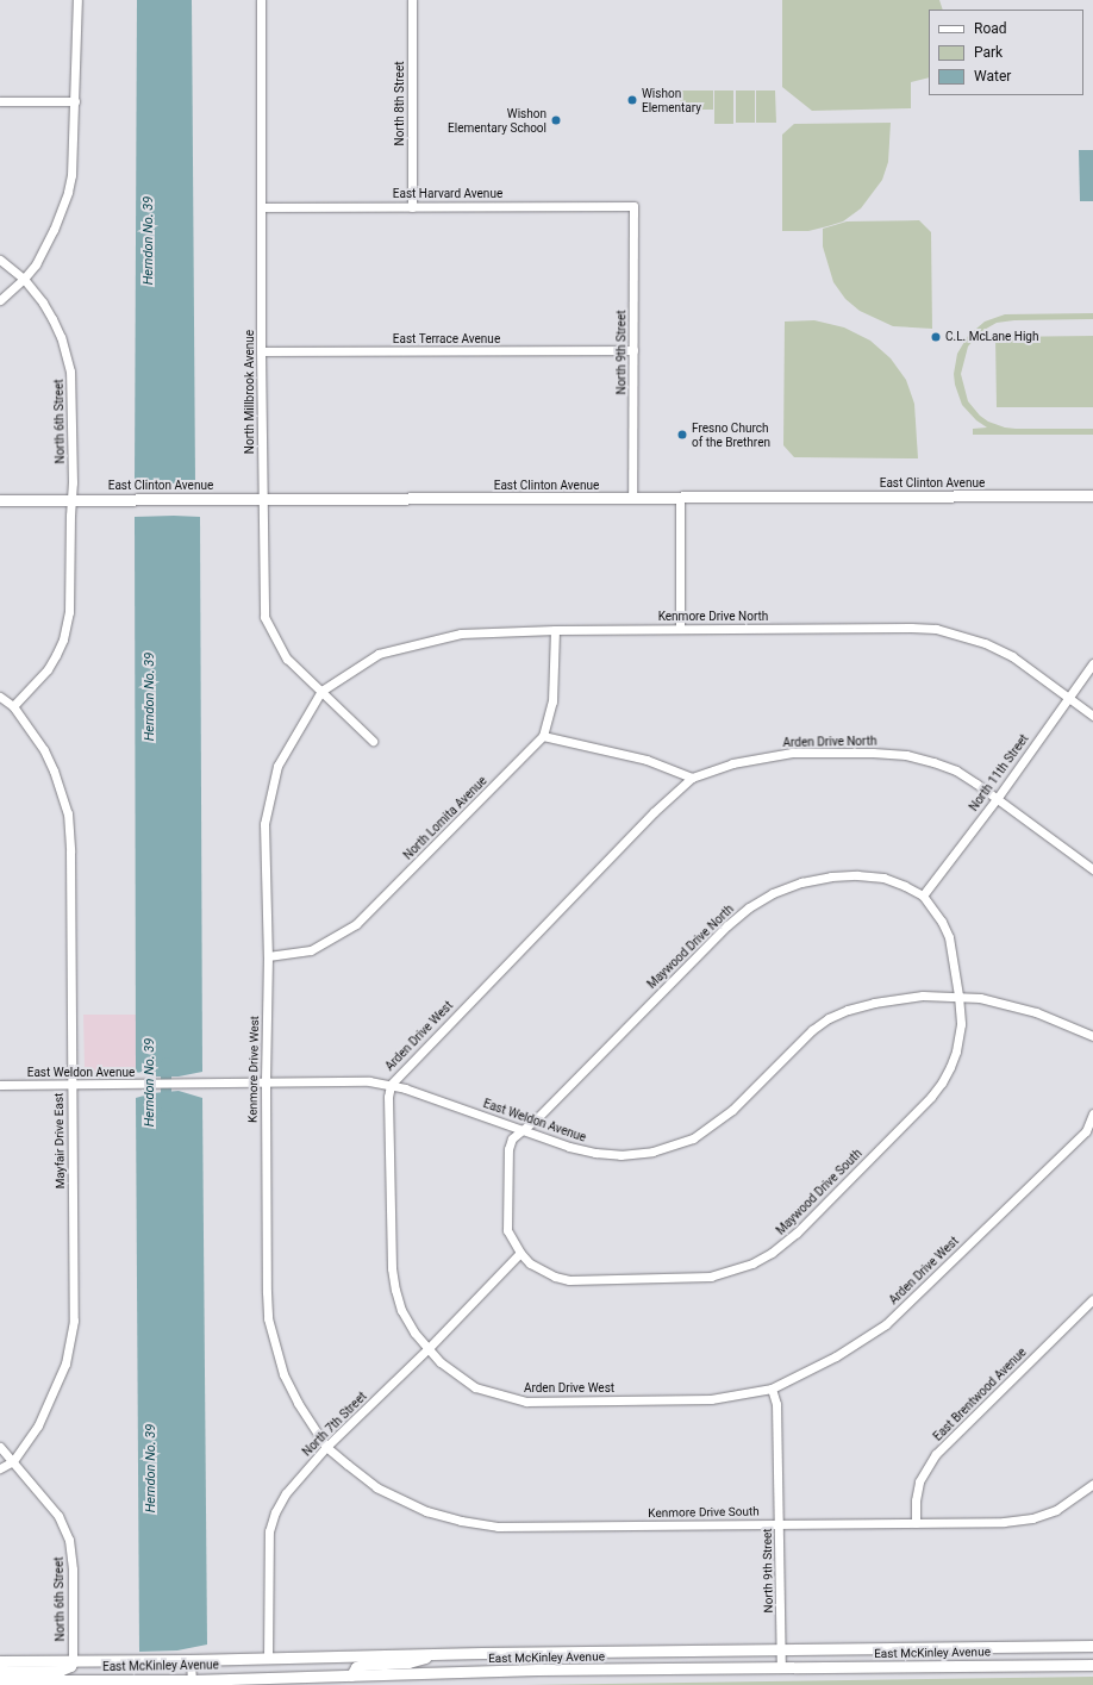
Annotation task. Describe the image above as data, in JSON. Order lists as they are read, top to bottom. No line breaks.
{"streets":{"main road":["East Clinton Avenue","East McKinley Avenue"],"street":["North 8th Street","East Harvard Avenue","East Terrace Avenue","North 9th Street","North Millbrook Avenue","North 6th Street","Kenmore Drive North","Arden Drive North","North 11th Street","North Lomita Avenue","Maywood Drive North","Arden Drive West","Kenmore Drive West","East Weldon Avenue","Mayfair Drive East","Maywood Drive South","East Brentwood Avenue","North 7th Street","Kenmore Drive South"]},"crossings":[["North 8th Street","East Harvard Avenue"],["East Harvard Avenue","North 9th Street"],["East Harvard Avenue","North Millbrook Avenue"],["East Terrace Avenue","North 9th Street"],["East Terrace Avenue","North Millbrook Avenue"],["North 9th Street","East Clinton Avenue"],["North 9th Street","Arden Drive West"],["North 9th Street","Kenmore Drive South"],["North 9th Street","East McKinley Avenue"],["North Millbrook Avenue","East Clinton Avenue"],["North Millbrook Avenue","Kenmore Drive North"],["North Millbrook Avenue","Kenmore Drive West"],["North 6th Street","East Clinton Avenue"],["North 6th Street","Mayfair Drive East"],["North 6th Street","East McKinley Avenue"],["Kenmore Drive North","North 11th Street"],["Kenmore Drive North","North Lomita Avenue"],["Kenmore Drive North","Kenmore Drive West"],["Arden Drive North","North 11th Street"],["Arden Drive North","Arden Drive West"],["North 11th Street","Maywood Drive North"],["North Lomita Avenue","Kenmore Drive West"],["Maywood Drive North","East Weldon Avenue"],["Maywood Drive North","Maywood Drive South"],["Arden Drive West","East Weldon Avenue"],["Arden Drive West","North 7th Street"],["Kenmore Drive West","East Weldon Avenue"],["Kenmore Drive West","North 7th Street"],["Kenmore Drive West","Kenmore Drive South"],["East Weldon Avenue","Mayfair Drive East"],["East Weldon Avenue","Maywood Drive South"],["Maywood Drive South","North 7th Street"],["East Brentwood Avenue","Kenmore Drive South"],["North 7th Street","Kenmore Drive South"],["North 7th Street","East McKinley Avenue"]],"water":["Herndon No. 39"],"places":["Wishon Elementary","Wishon Elementary School","C.L. McLane High","Fresno Church of the Brethren"],"legend":["Road","Park","Water"]}
